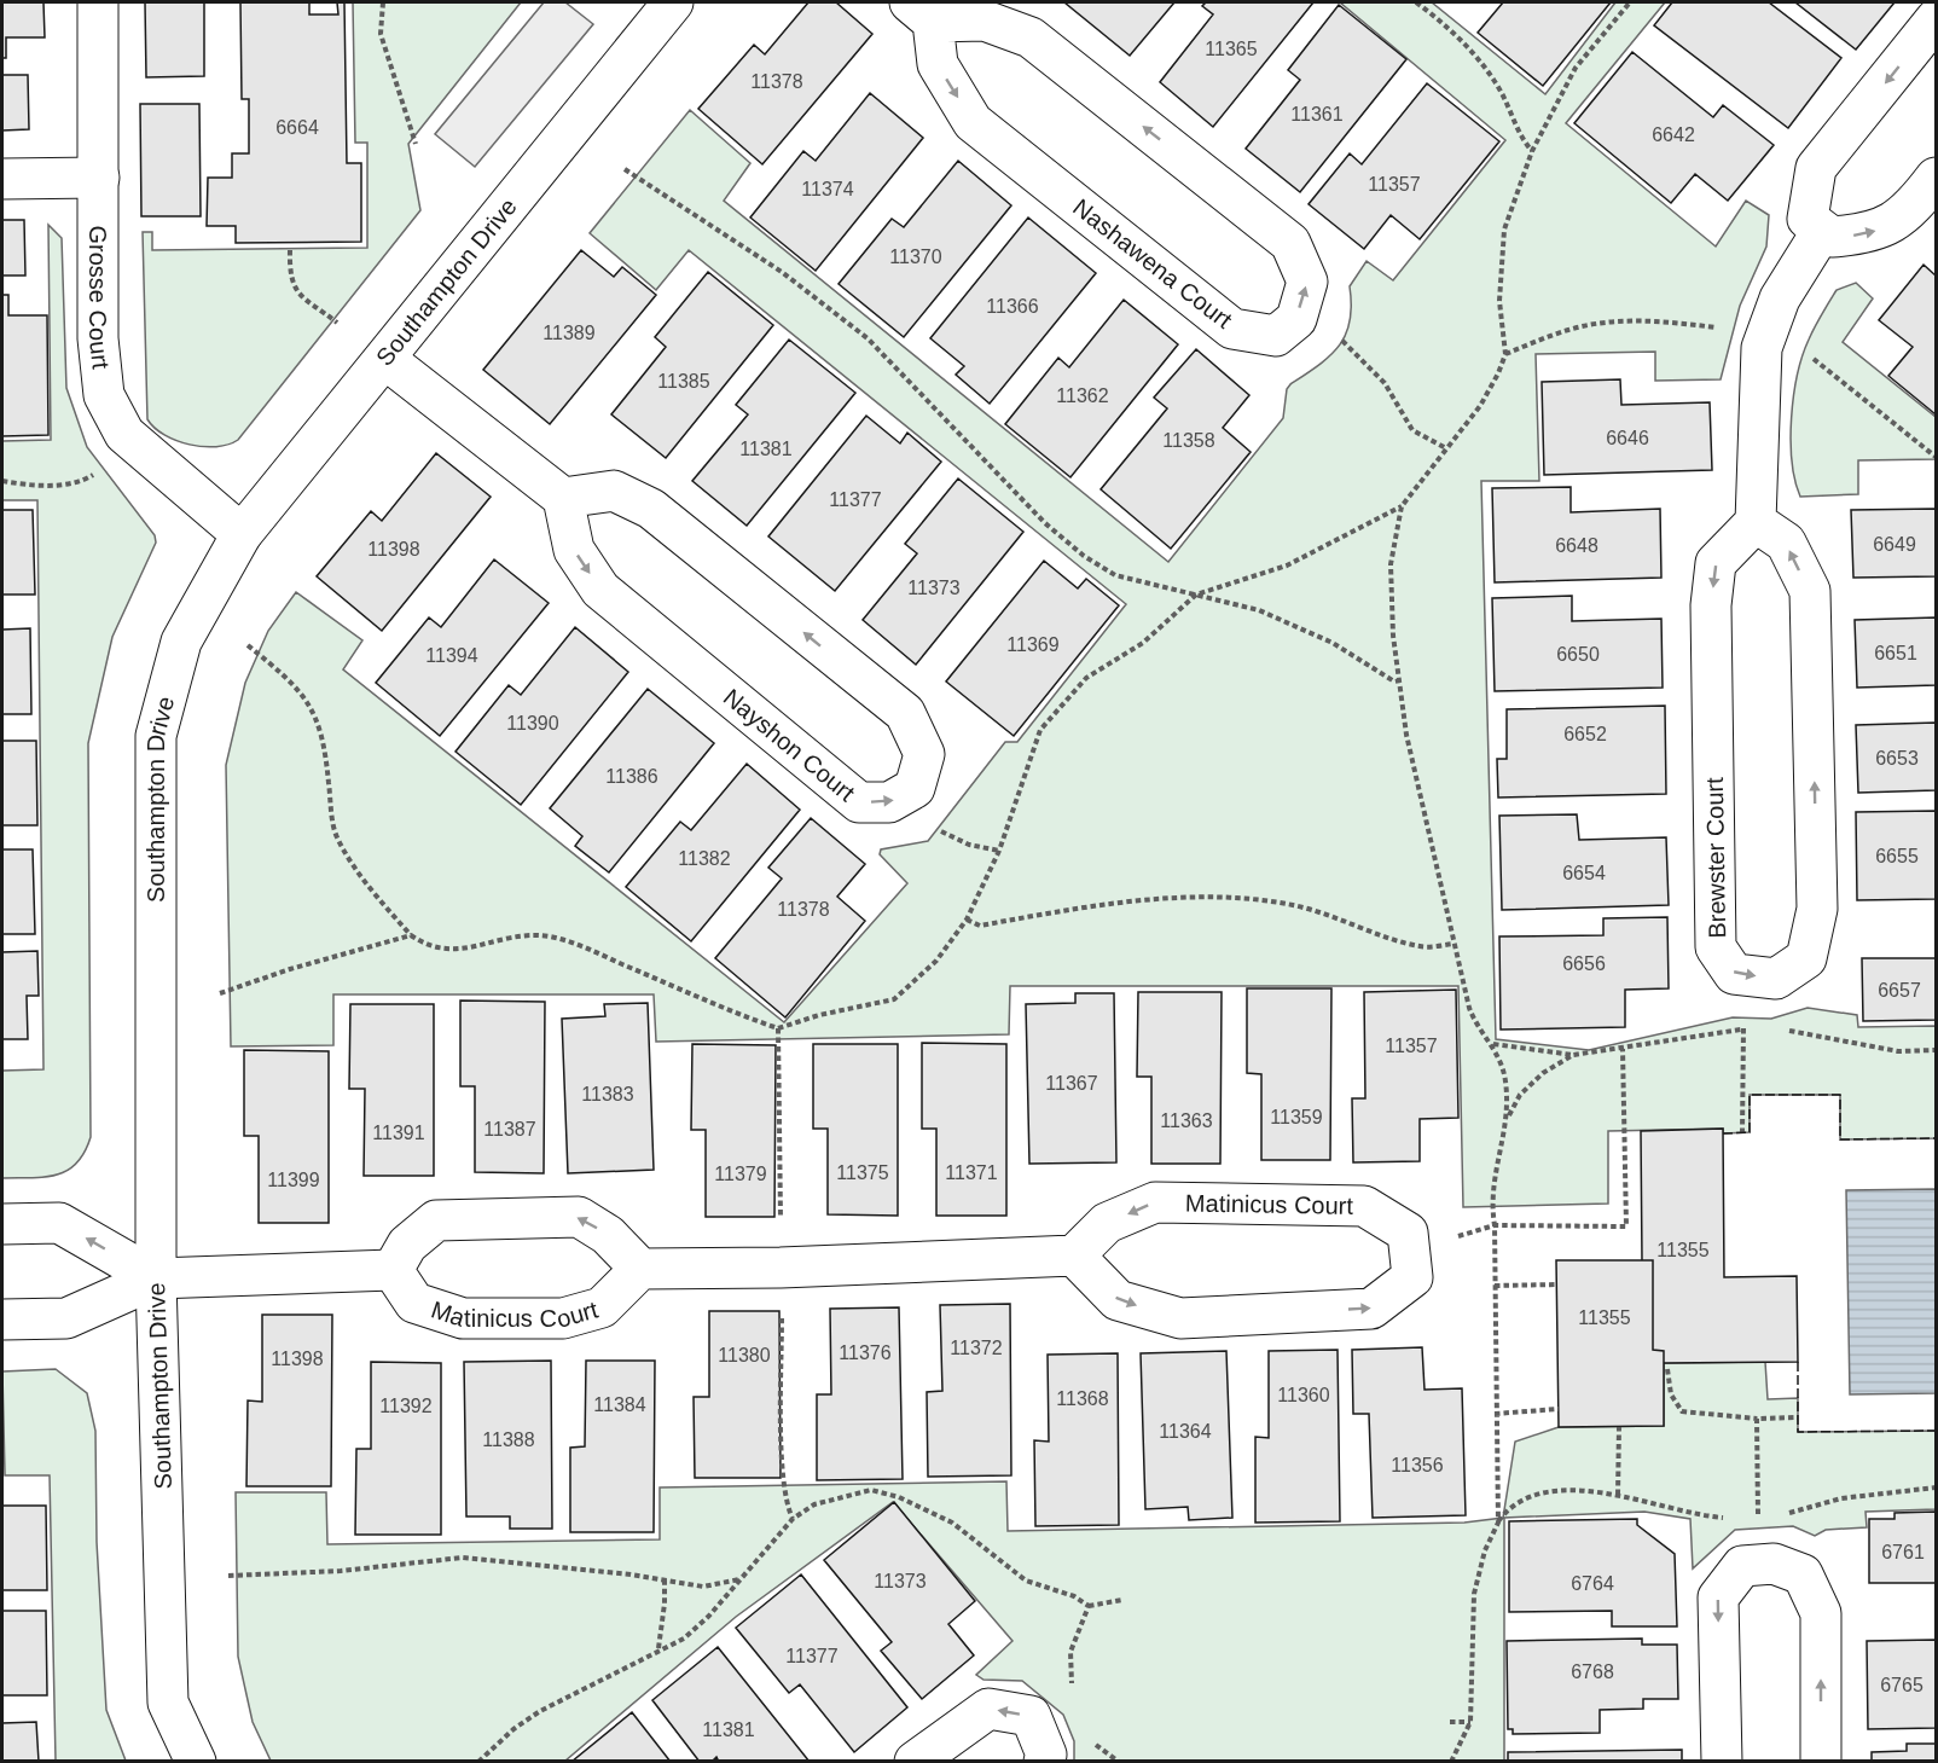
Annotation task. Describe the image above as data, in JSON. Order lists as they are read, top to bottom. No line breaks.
{"streets":{"street":["Nashawena Court","Southampton Drive","Grosse Court","Nayshon Court","Brewster Court","Matinicus Court"]},"crossings":[["Southampton Drive","Grosse Court"]],"one_way":["Brewster Court"],"house_numbers":["11365","11378","11361","6664","6642","11357","11374","11370","11366","11389","11385","11362","6646","11358","11381","11377","6649","6648","11398","11373","11369","6651","6650","11394","11390","6652","6653","11386","6655","11382","6654","11378","6656","6657","11357","11367","11383","11359","11363","11387","11391","11375","11371","11379","11399","11355","11355","11372","11376","11380","11398","11360","11368","11384","11392","11364","11388","11356","6761","11373","6764","11377","6768","6765","11381"]}
